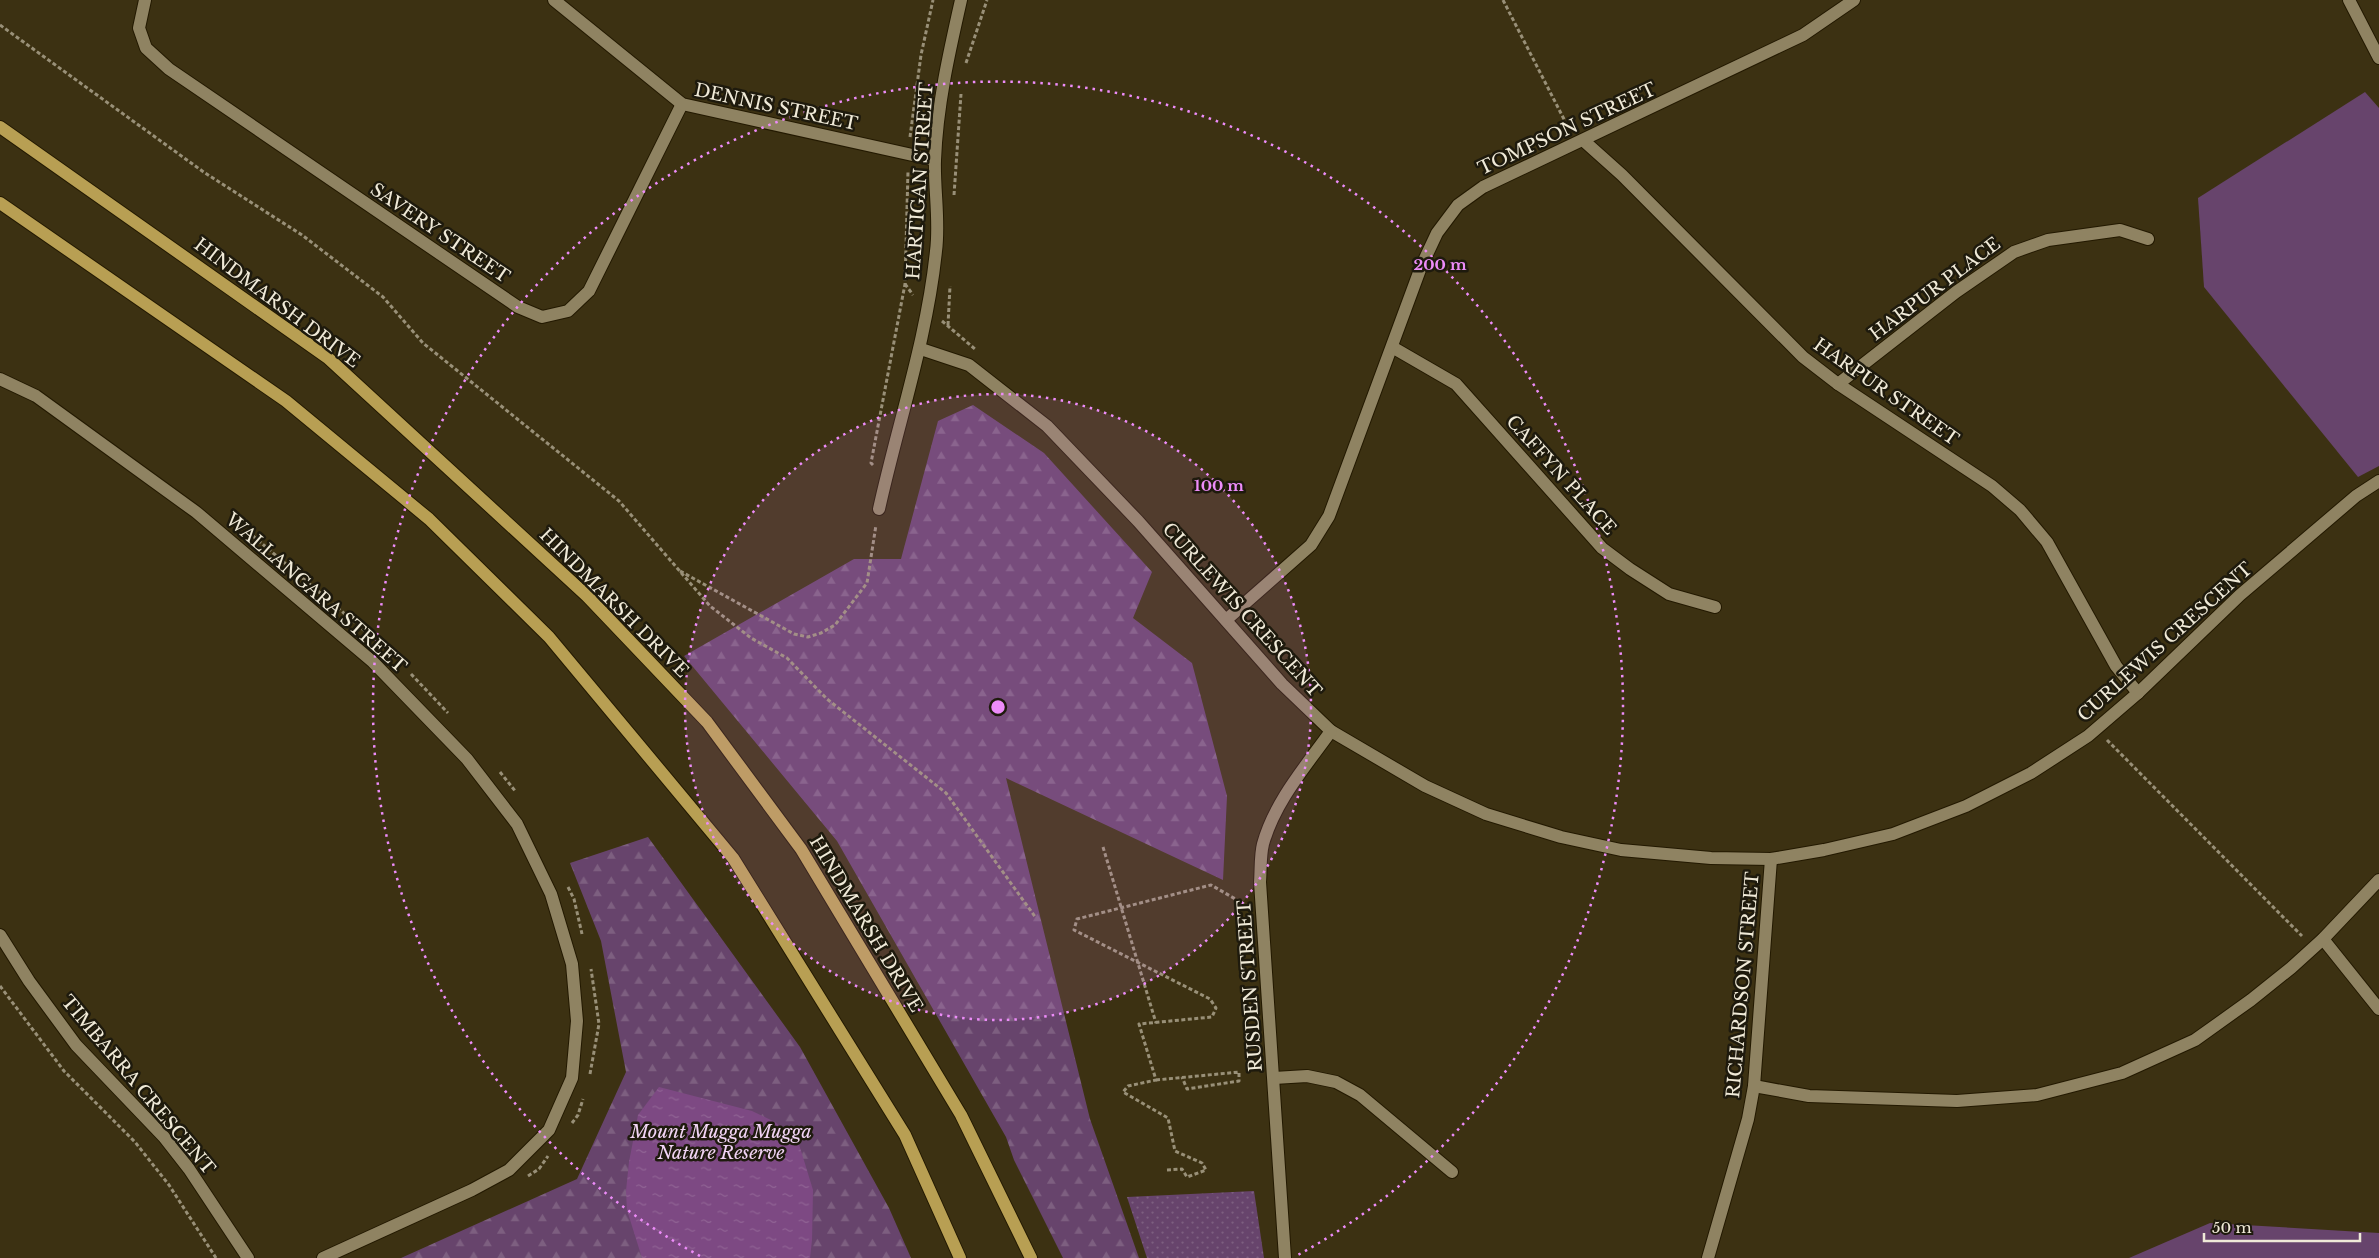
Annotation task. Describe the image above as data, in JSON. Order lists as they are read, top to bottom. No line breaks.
{"streets":{"main road":["HINDMARSH DRIVE"],"street":["DENNIS STREET","TOMPSON STREET","HARTIGAN STREET","SAVERY STREET","HARPUR PLACE","HARPUR STREET","CAFFYN PLACE","WALLANGARA STREET","CURLEWIS CRESCENT","RICHARDSON STREET","RUSDEN STREET","TIMBARRA CRESCENT"]},"crossings":[["DENNIS STREET","HARTIGAN STREET"],["DENNIS STREET","SAVERY STREET"],["TOMPSON STREET","HARPUR STREET"],["TOMPSON STREET","CAFFYN PLACE"],["TOMPSON STREET","CURLEWIS CRESCENT"],["HARTIGAN STREET","CURLEWIS CRESCENT"],["HARPUR PLACE","HARPUR STREET"],["HARPUR STREET","CURLEWIS CRESCENT"],["CURLEWIS CRESCENT","RICHARDSON STREET"],["CURLEWIS CRESCENT","RUSDEN STREET"]],"parks":["Mount Mugga Mugga Nature Reserve"],"scale_bar":"50 m","rings":["200 m","100 m"]}
